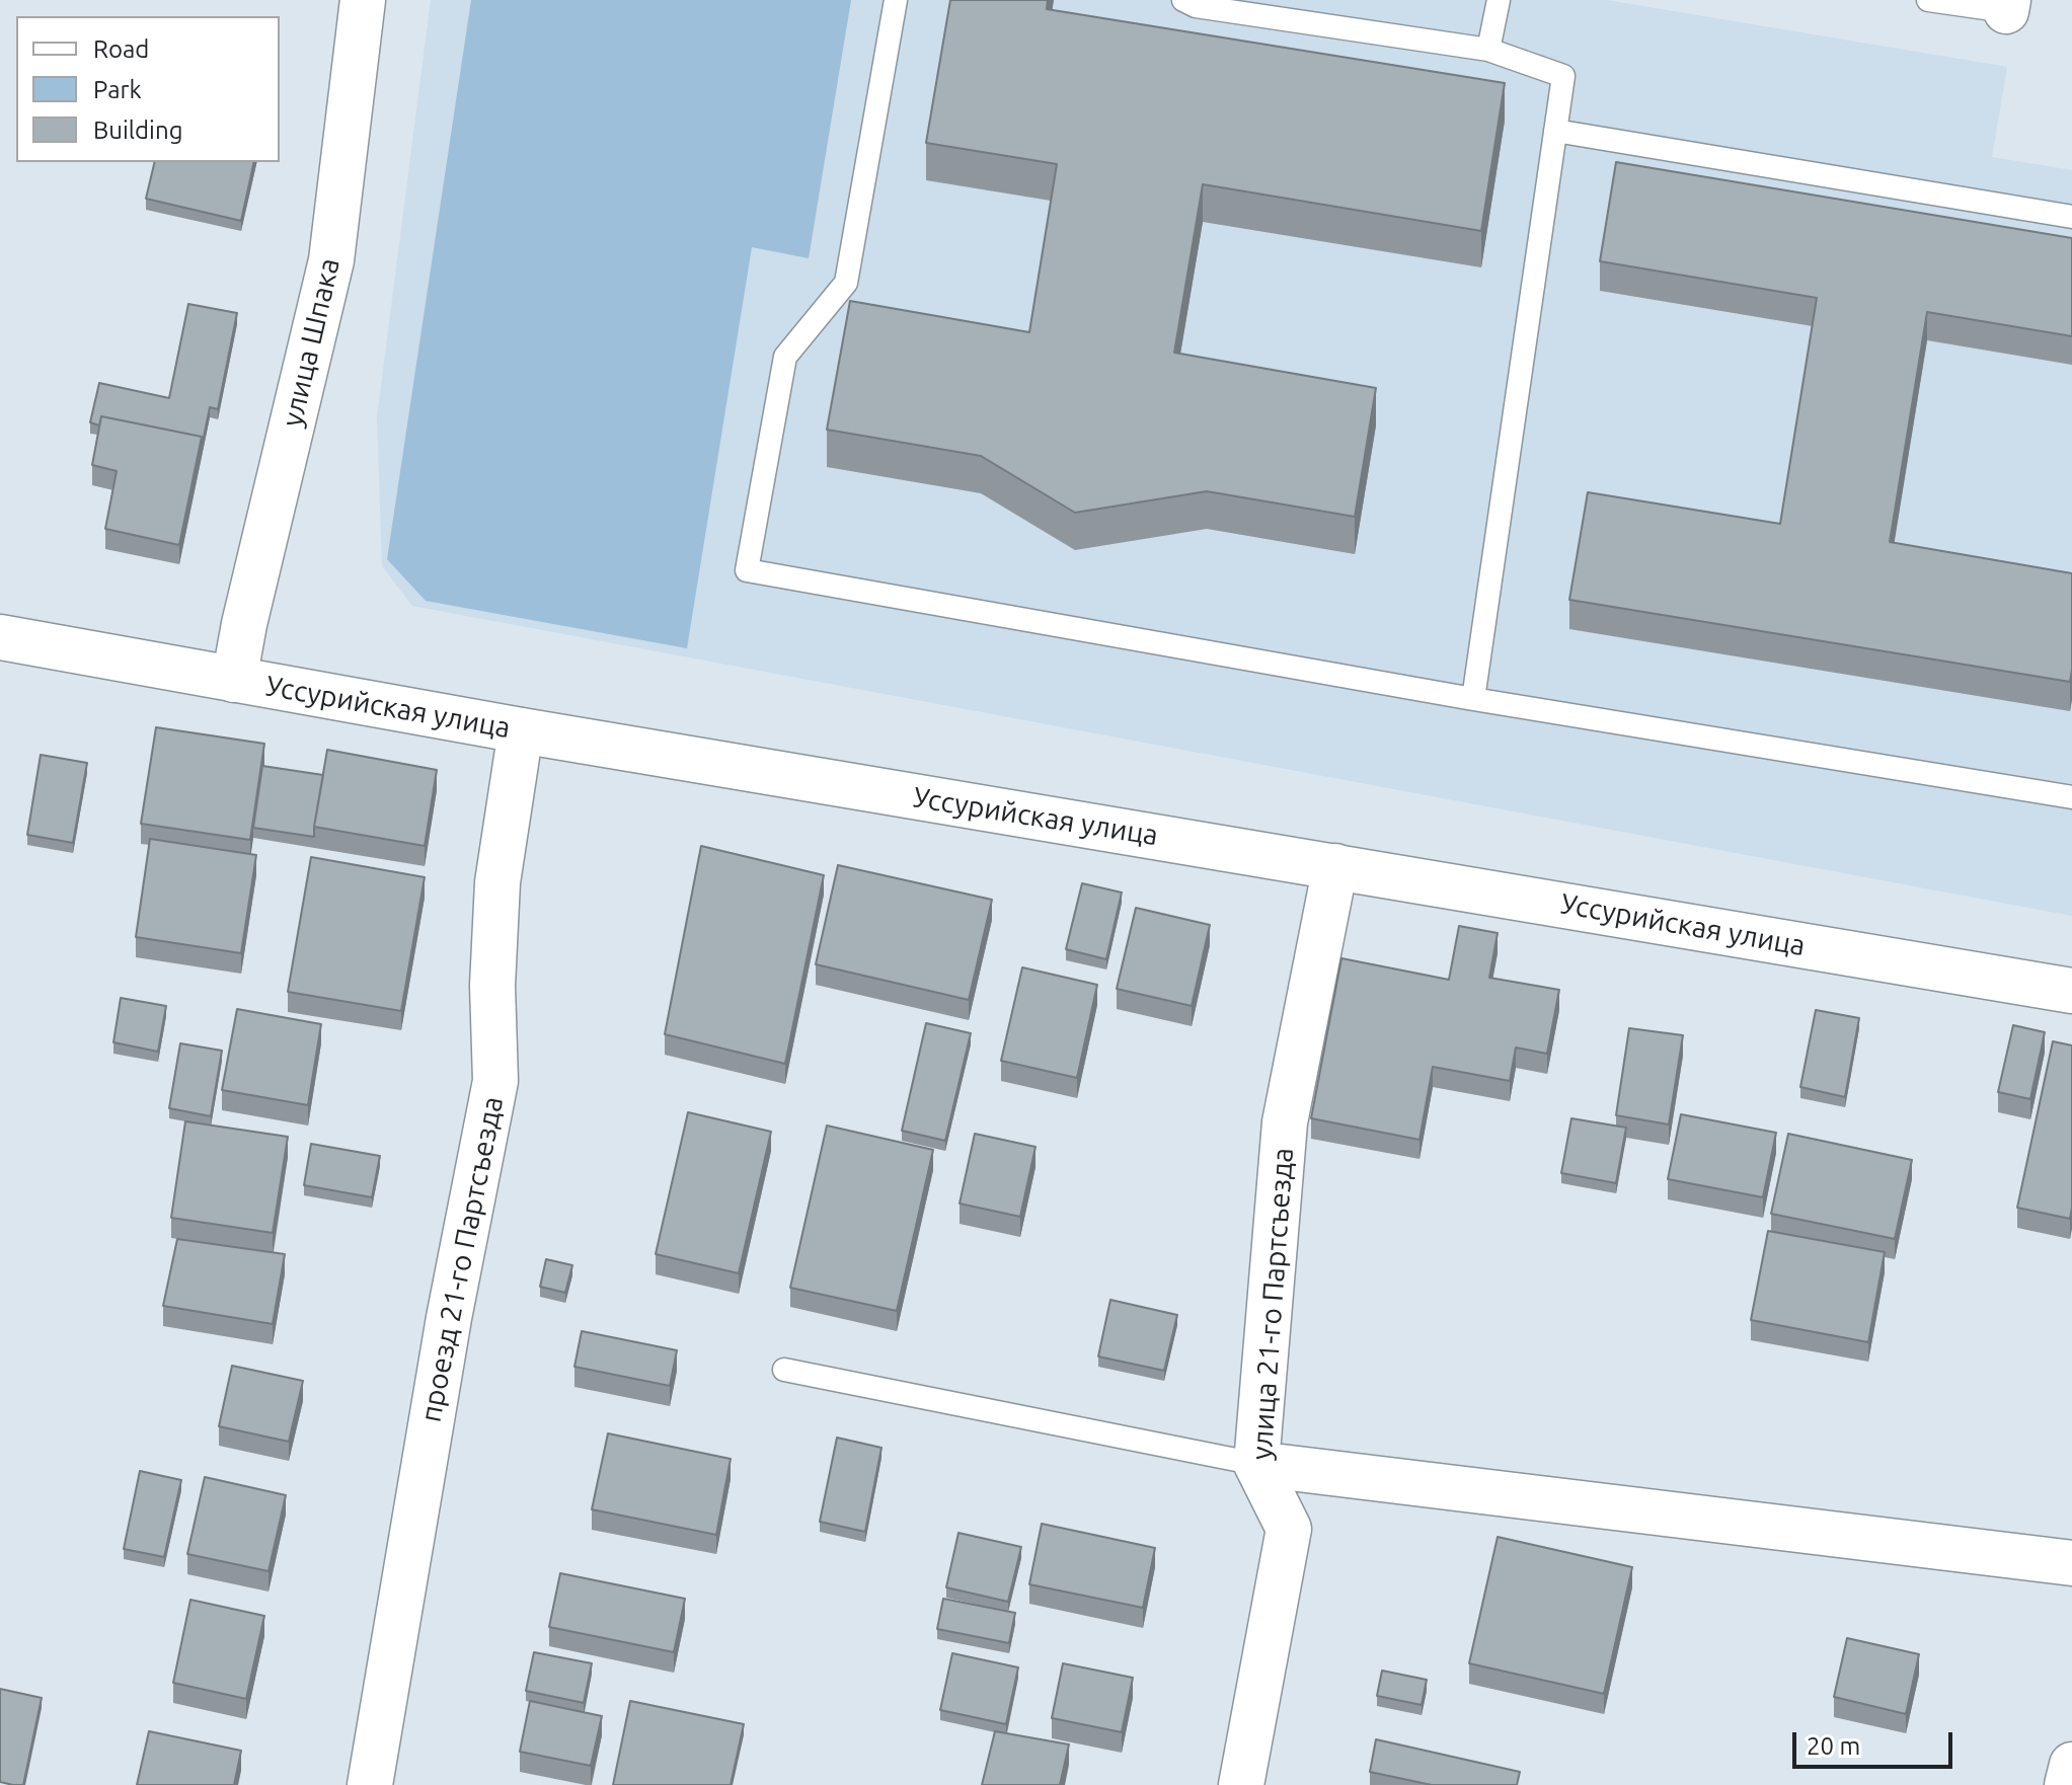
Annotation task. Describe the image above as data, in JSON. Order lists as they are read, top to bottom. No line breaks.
{"streets":{"street":["улица Шпака","Уссурийская улица","проезд 21-го Партсъезда","улица 21-го Партсъезда"]},"crossings":[["улица Шпака","Уссурийская улица"],["Уссурийская улица","проезд 21-го Партсъезда"],["Уссурийская улица","улица 21-го Партсъезда"]],"legend":["Road","Park","Building"],"scale_bar":"20 m"}
